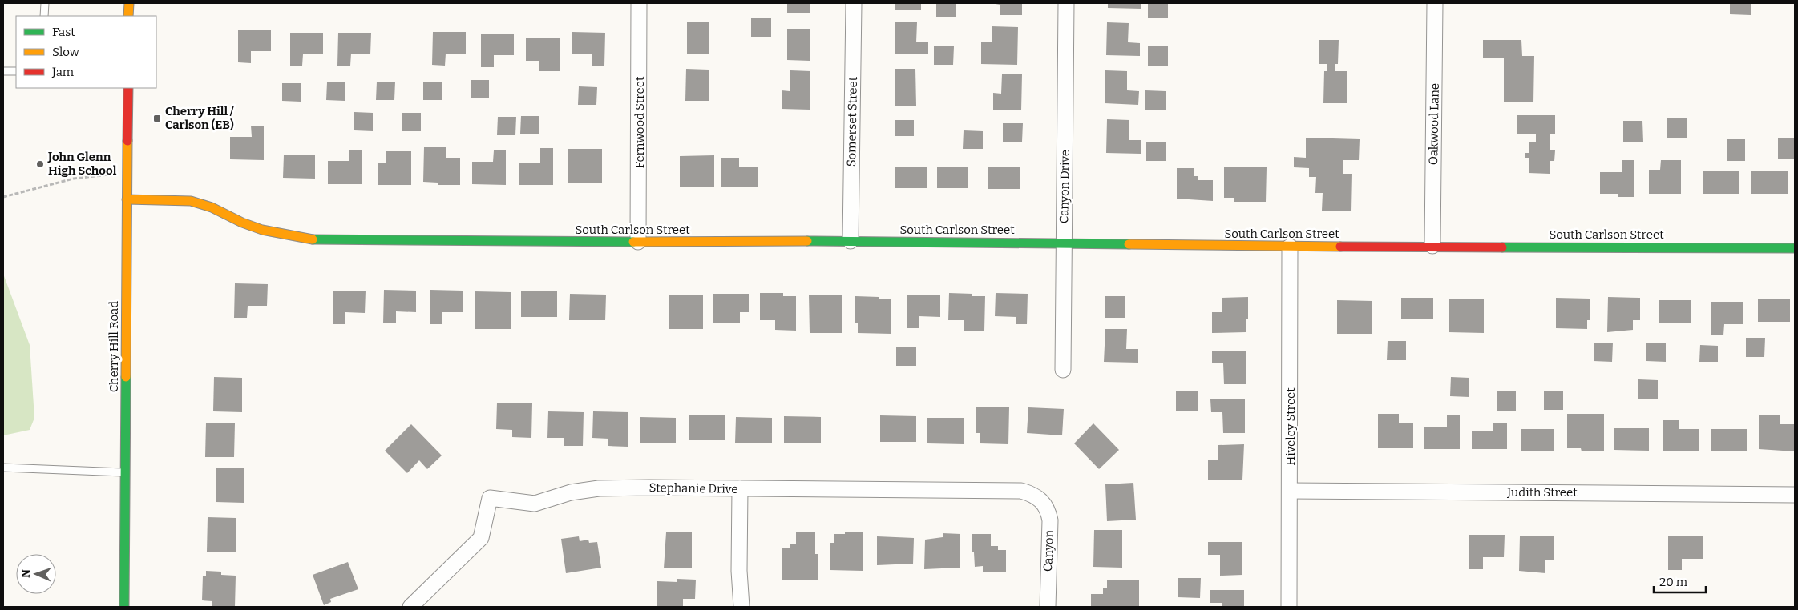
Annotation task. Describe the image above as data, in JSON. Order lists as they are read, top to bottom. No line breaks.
{"streets":{"street":["Somerset Street","Fernwood Street","Oakwood Lane","Canyon Drive","South Carlson Street","Cherry Hill Road","Hiveley Street","Stephanie Drive","Judith Street","Canyon"]},"crossings":[["Somerset Street","South Carlson Street"],["Fernwood Street","South Carlson Street"],["Oakwood Lane","South Carlson Street"],["Canyon Drive","South Carlson Street"],["South Carlson Street","Cherry Hill Road"],["South Carlson Street","Hiveley Street"],["Hiveley Street","Judith Street"],["Stephanie Drive","Canyon"]],"places":{"transit":["Cherry Hill / Carlson (EB)"],"other":["John Glenn High School"]},"legend":["Fast","Slow","Jam"],"scale_bar":"20 m","north":"left"}
